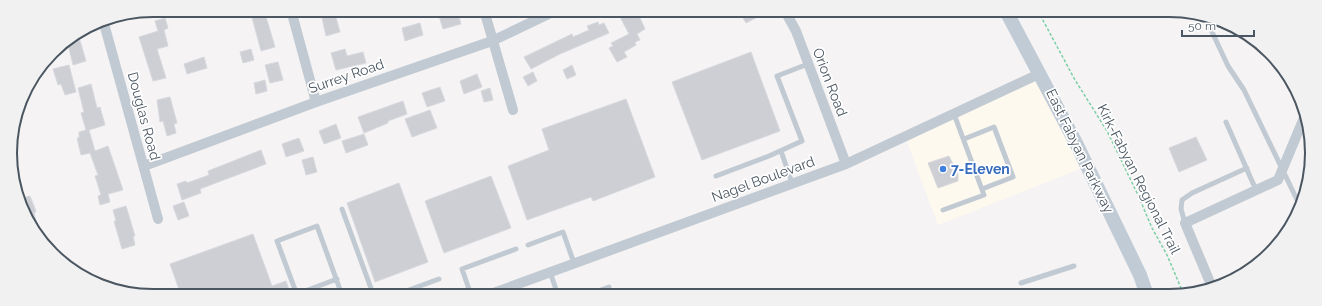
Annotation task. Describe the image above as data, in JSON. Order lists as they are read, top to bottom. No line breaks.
{"streets":{"main road":["East Fabyan Parkway"],"street":["Surrey Road","Orion Road","Douglas Road","Nagel Boulevard"],"path":["Kirk-Fabyan Regional Trail"]},"crossings":[["Surrey Road","Douglas Road"],["Orion Road","Nagel Boulevard"],["East Fabyan Parkway","Nagel Boulevard"]],"places":["7-Eleven"],"scale_bar":"50 m"}
